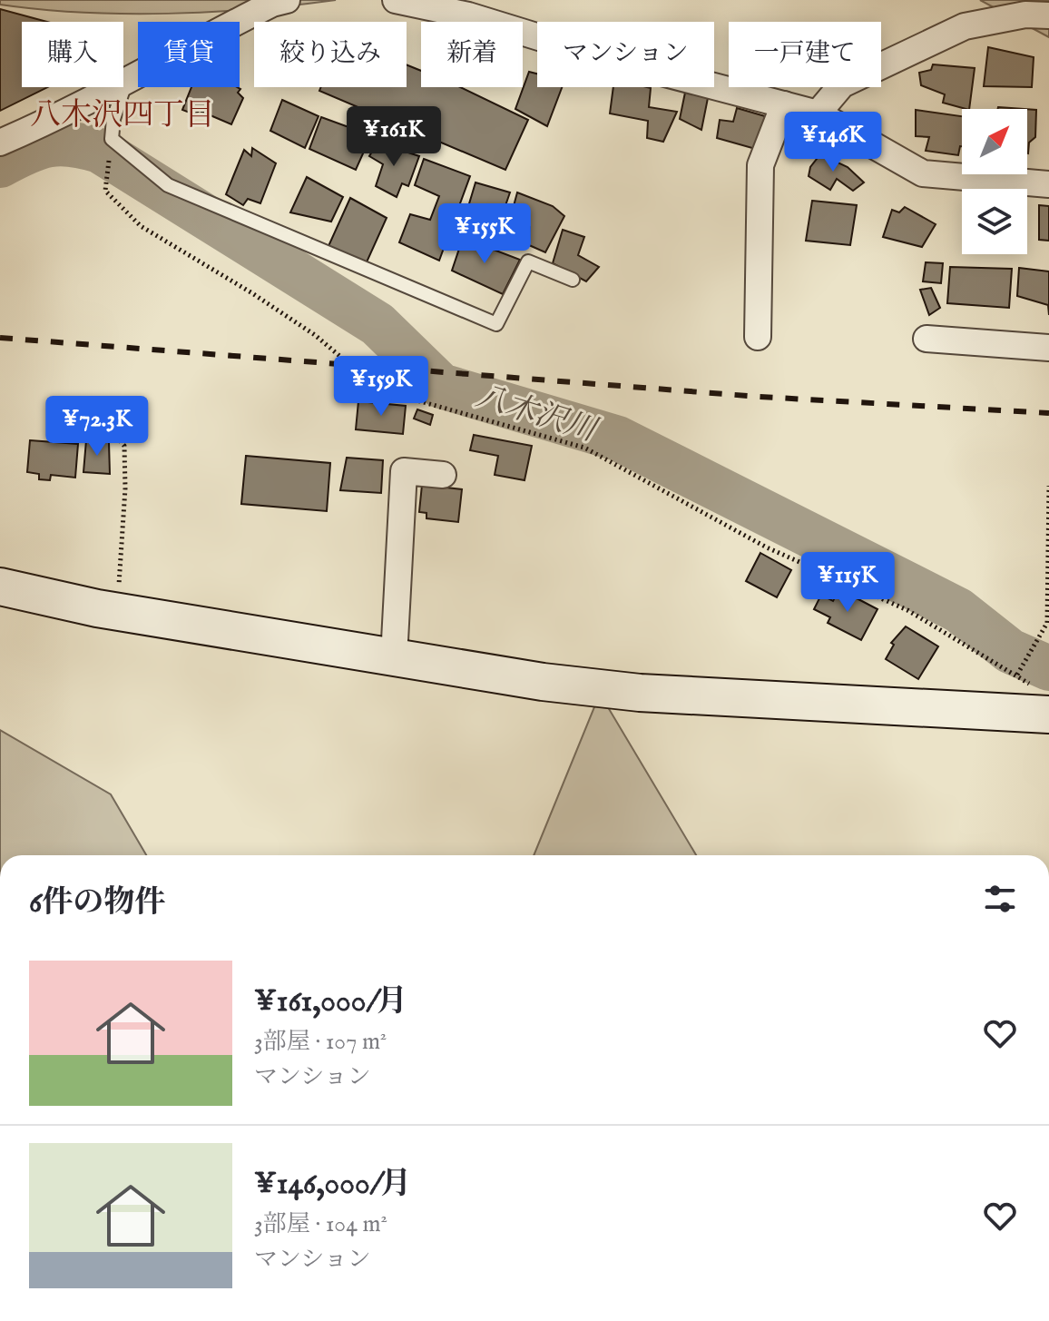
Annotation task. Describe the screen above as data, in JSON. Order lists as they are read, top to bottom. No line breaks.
{"districts":["八木沢四丁目"],"water":["八木沢川"],"north":"top right","page":{"chip":["購入","賃貸","絞り込み","新着","マンション","一戸建て"],"price":["¥161K","¥146K","¥155K","¥159K","¥72.3K","¥115K"],"heading":"6件の物件","list":[{"name":"¥161,000/月","note":"3部屋 · 107 m² · マンション"},{"name":"¥146,000/月","note":"3部屋 · 104 m² · マンション"}]}}
